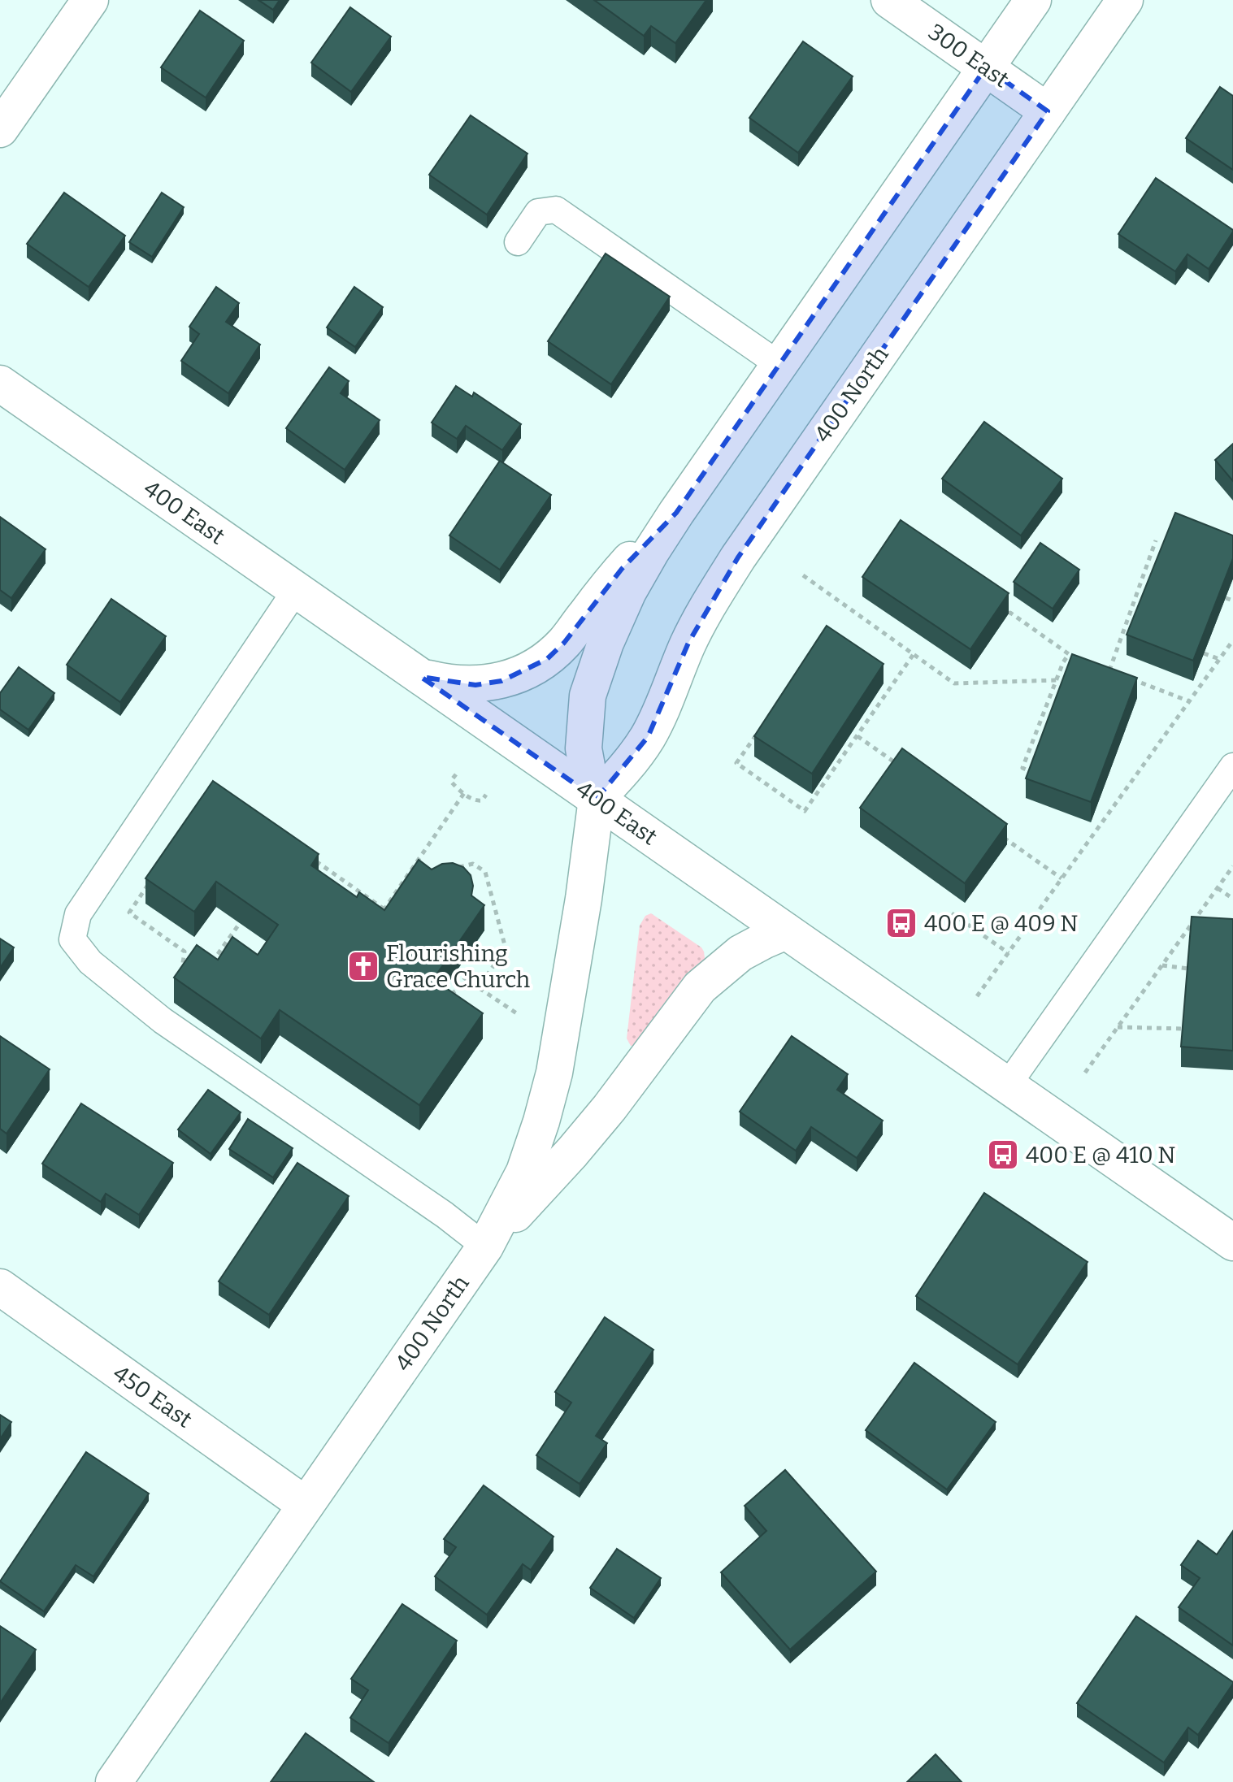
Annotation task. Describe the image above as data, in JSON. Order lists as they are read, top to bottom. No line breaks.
{"streets":{"main road":["300 East","400 North","400 East","450 East"]},"crossings":[["300 East","400 North"],["400 North","400 East"],["400 North","450 East"]],"places":{"bus stop":["400 E @ 409 N","400 E @ 410 N"],"church":["Flourishing Grace Church"]}}
